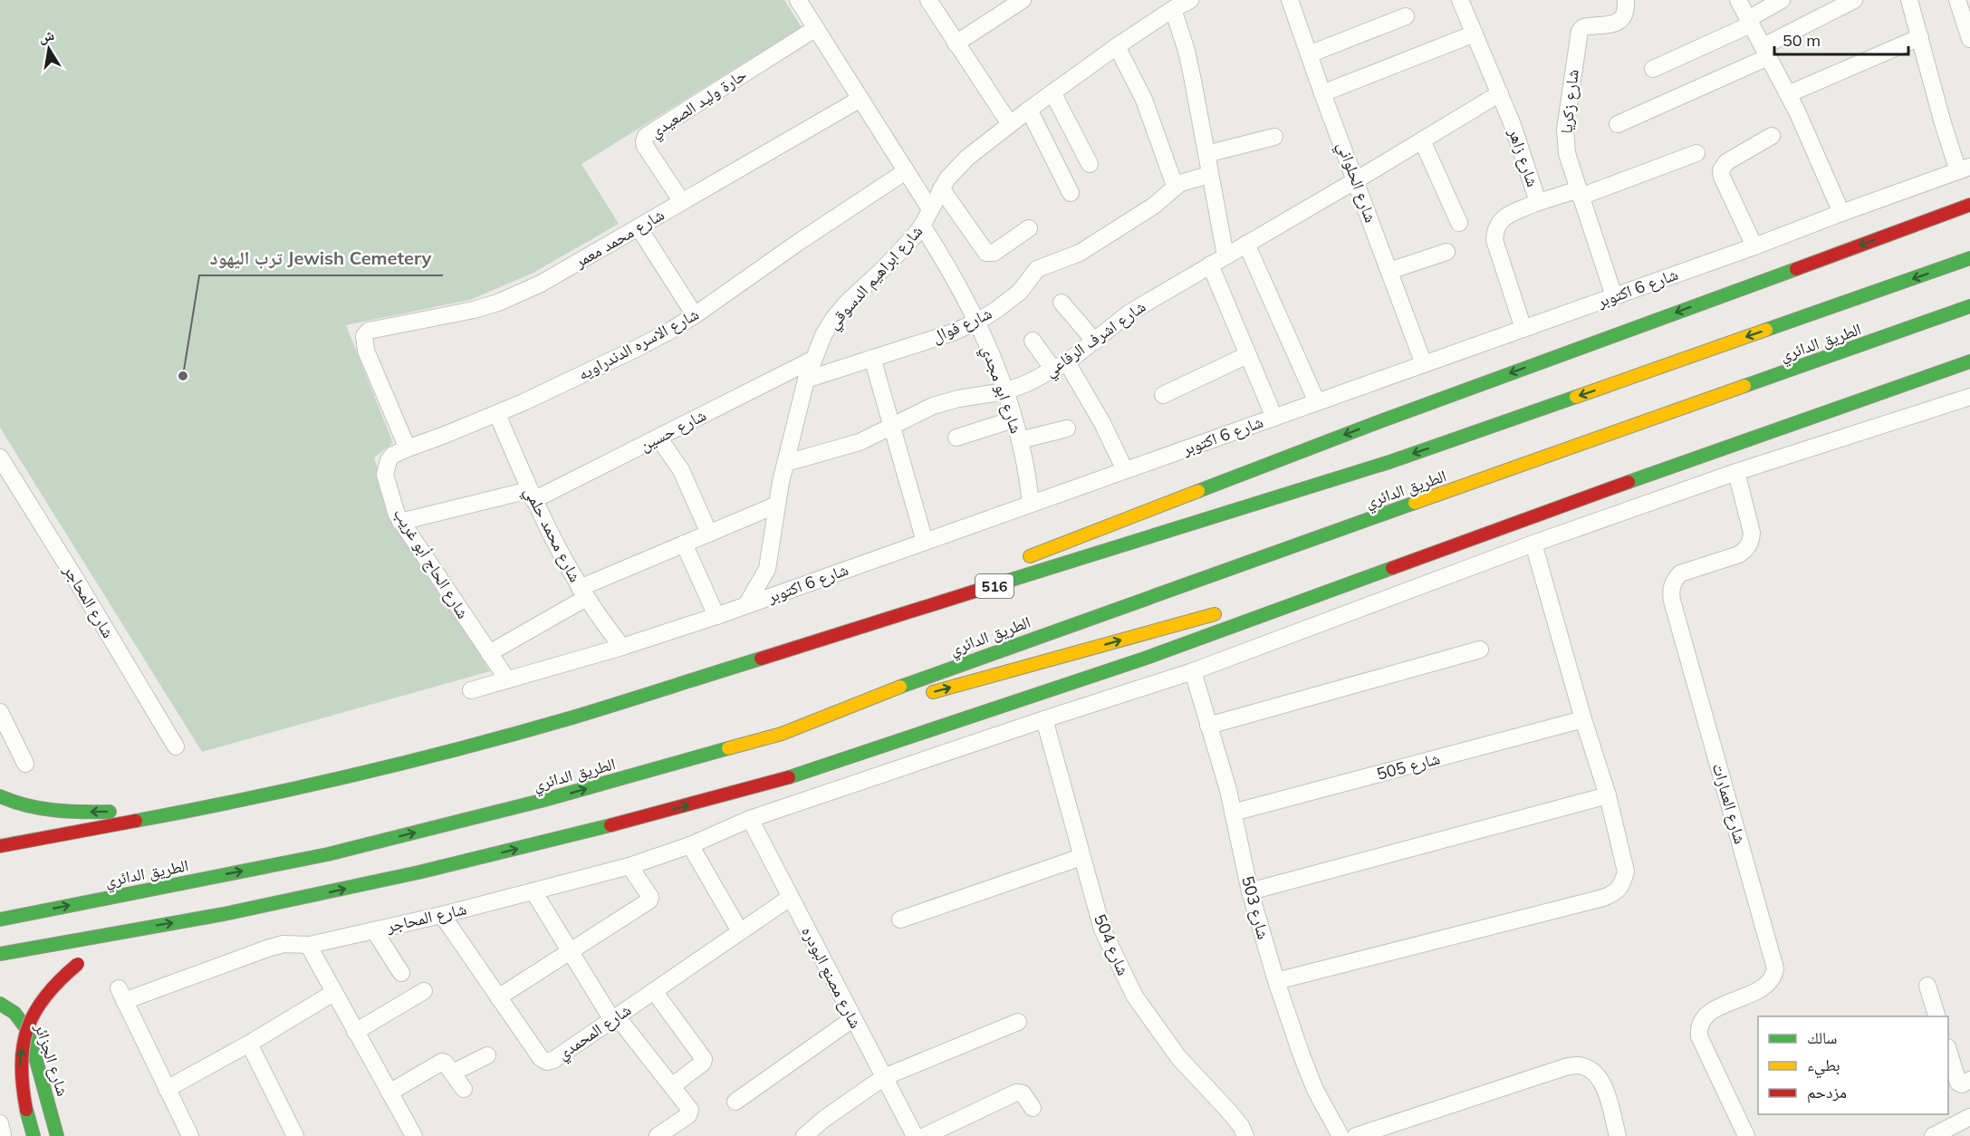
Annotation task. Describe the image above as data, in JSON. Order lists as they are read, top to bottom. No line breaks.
{"streets":{"main road":["الطريق الدائري","516","شارع الجزائر"],"street":["شارع زكريا","حارة وليد الصعيدي","شارع زاهر","شارع الحلواني","شارع محمد معمر","شارع ابراهيم الدسوقي","شارع 6 اكتوبر","شارع فوال","شارع اشرف الرفاعي","شارع الاسره الدندراويه","شارع ابو مجدي","شارع حسين","شارع محمد حلمي","شارع الحاج أبو غريب","شارع المحاجر","شارع 505","شارع العمارات","شارع 503","شارع 504","شارع مصنع البودره","شارع المحمدي"]},"crossings":[["شارع زكريا","شارع 6 اكتوبر"],["حارة وليد الصعيدي","شارع محمد معمر"],["شارع زاهر","شارع 6 اكتوبر"],["شارع زاهر","شارع اشرف الرفاعي"],["شارع الحلواني","شارع 6 اكتوبر"],["شارع الحلواني","شارع اشرف الرفاعي"],["شارع محمد معمر","شارع الاسره الدندراويه"],["شارع محمد معمر","شارع الحاج أبو غريب"],["شارع ابراهيم الدسوقي","شارع 6 اكتوبر"],["شارع ابراهيم الدسوقي","شارع فوال"],["شارع ابراهيم الدسوقي","شارع اشرف الرفاعي"],["شارع ابراهيم الدسوقي","شارع ابو مجدي"],["شارع ابراهيم الدسوقي","شارع حسين"],["شارع 6 اكتوبر","شارع ابو مجدي"],["شارع 6 اكتوبر","شارع محمد حلمي"],["شارع 6 اكتوبر","شارع الحاج أبو غريب"],["شارع فوال","شارع ابو مجدي"],["شارع اشرف الرفاعي","شارع ابو مجدي"],["شارع الاسره الدندراويه","شارع محمد حلمي"],["شارع الاسره الدندراويه","شارع الحاج أبو غريب"],["شارع حسين","شارع محمد حلمي"],["شارع حسين","شارع الحاج أبو غريب"],["شارع المحاجر","شارع العمارات"],["شارع المحاجر","شارع 503"],["شارع المحاجر","شارع 504"],["شارع المحاجر","شارع مصنع البودره"],["شارع المحاجر","شارع المحمدي"],["شارع 505","شارع 503"],["شارع مصنع البودره","شارع المحمدي"]],"places":["ترب اليهود Jewish Cemetery"],"legend":["سالك","بطيء","مزدحم"],"scale_bar":"50 m","north":"top"}
